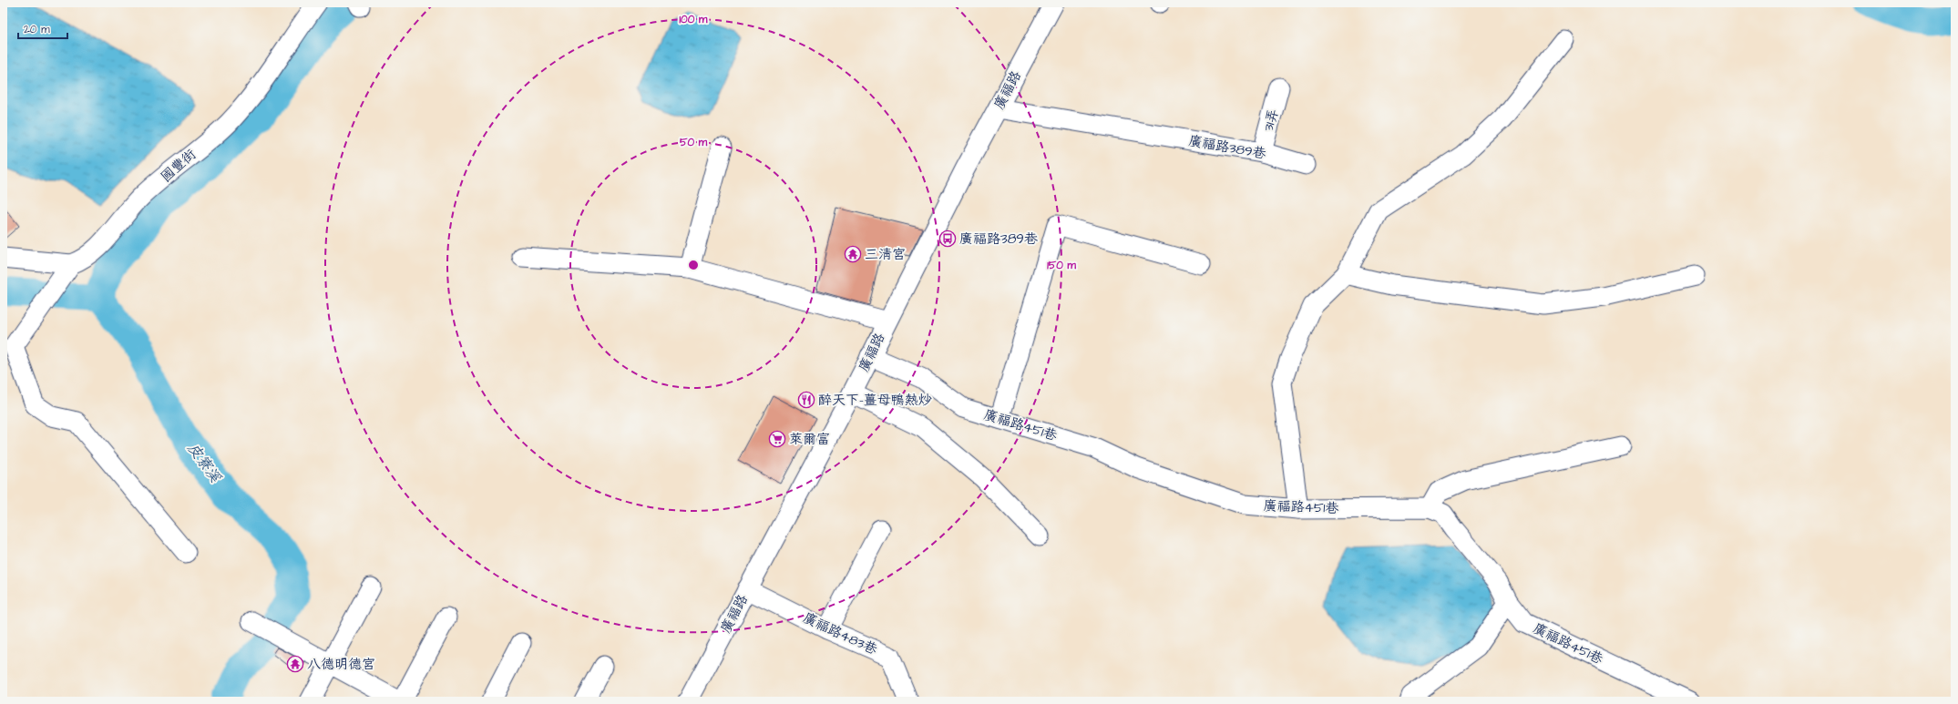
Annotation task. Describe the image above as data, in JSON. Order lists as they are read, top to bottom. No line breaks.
{"streets":{"street":["廣福路","31弄","廣福路389巷","國豐街","廣福路451巷","廣福路483巷"]},"crossings":[["廣福路","廣福路389巷"],["廣福路","廣福路451巷"],["廣福路","廣福路483巷"],["31弄","廣福路389巷"]],"water":["皮寮溪"],"places":{"bus stop":["廣福路389巷"],"temple":["三清宮","八德明德宮"],"restaurant":["醉天下-薑母鴨熱炒"],"supermarket":["萊爾富"]},"scale_bar":"20 m","rings":["100 m","50 m","150 m"]}
